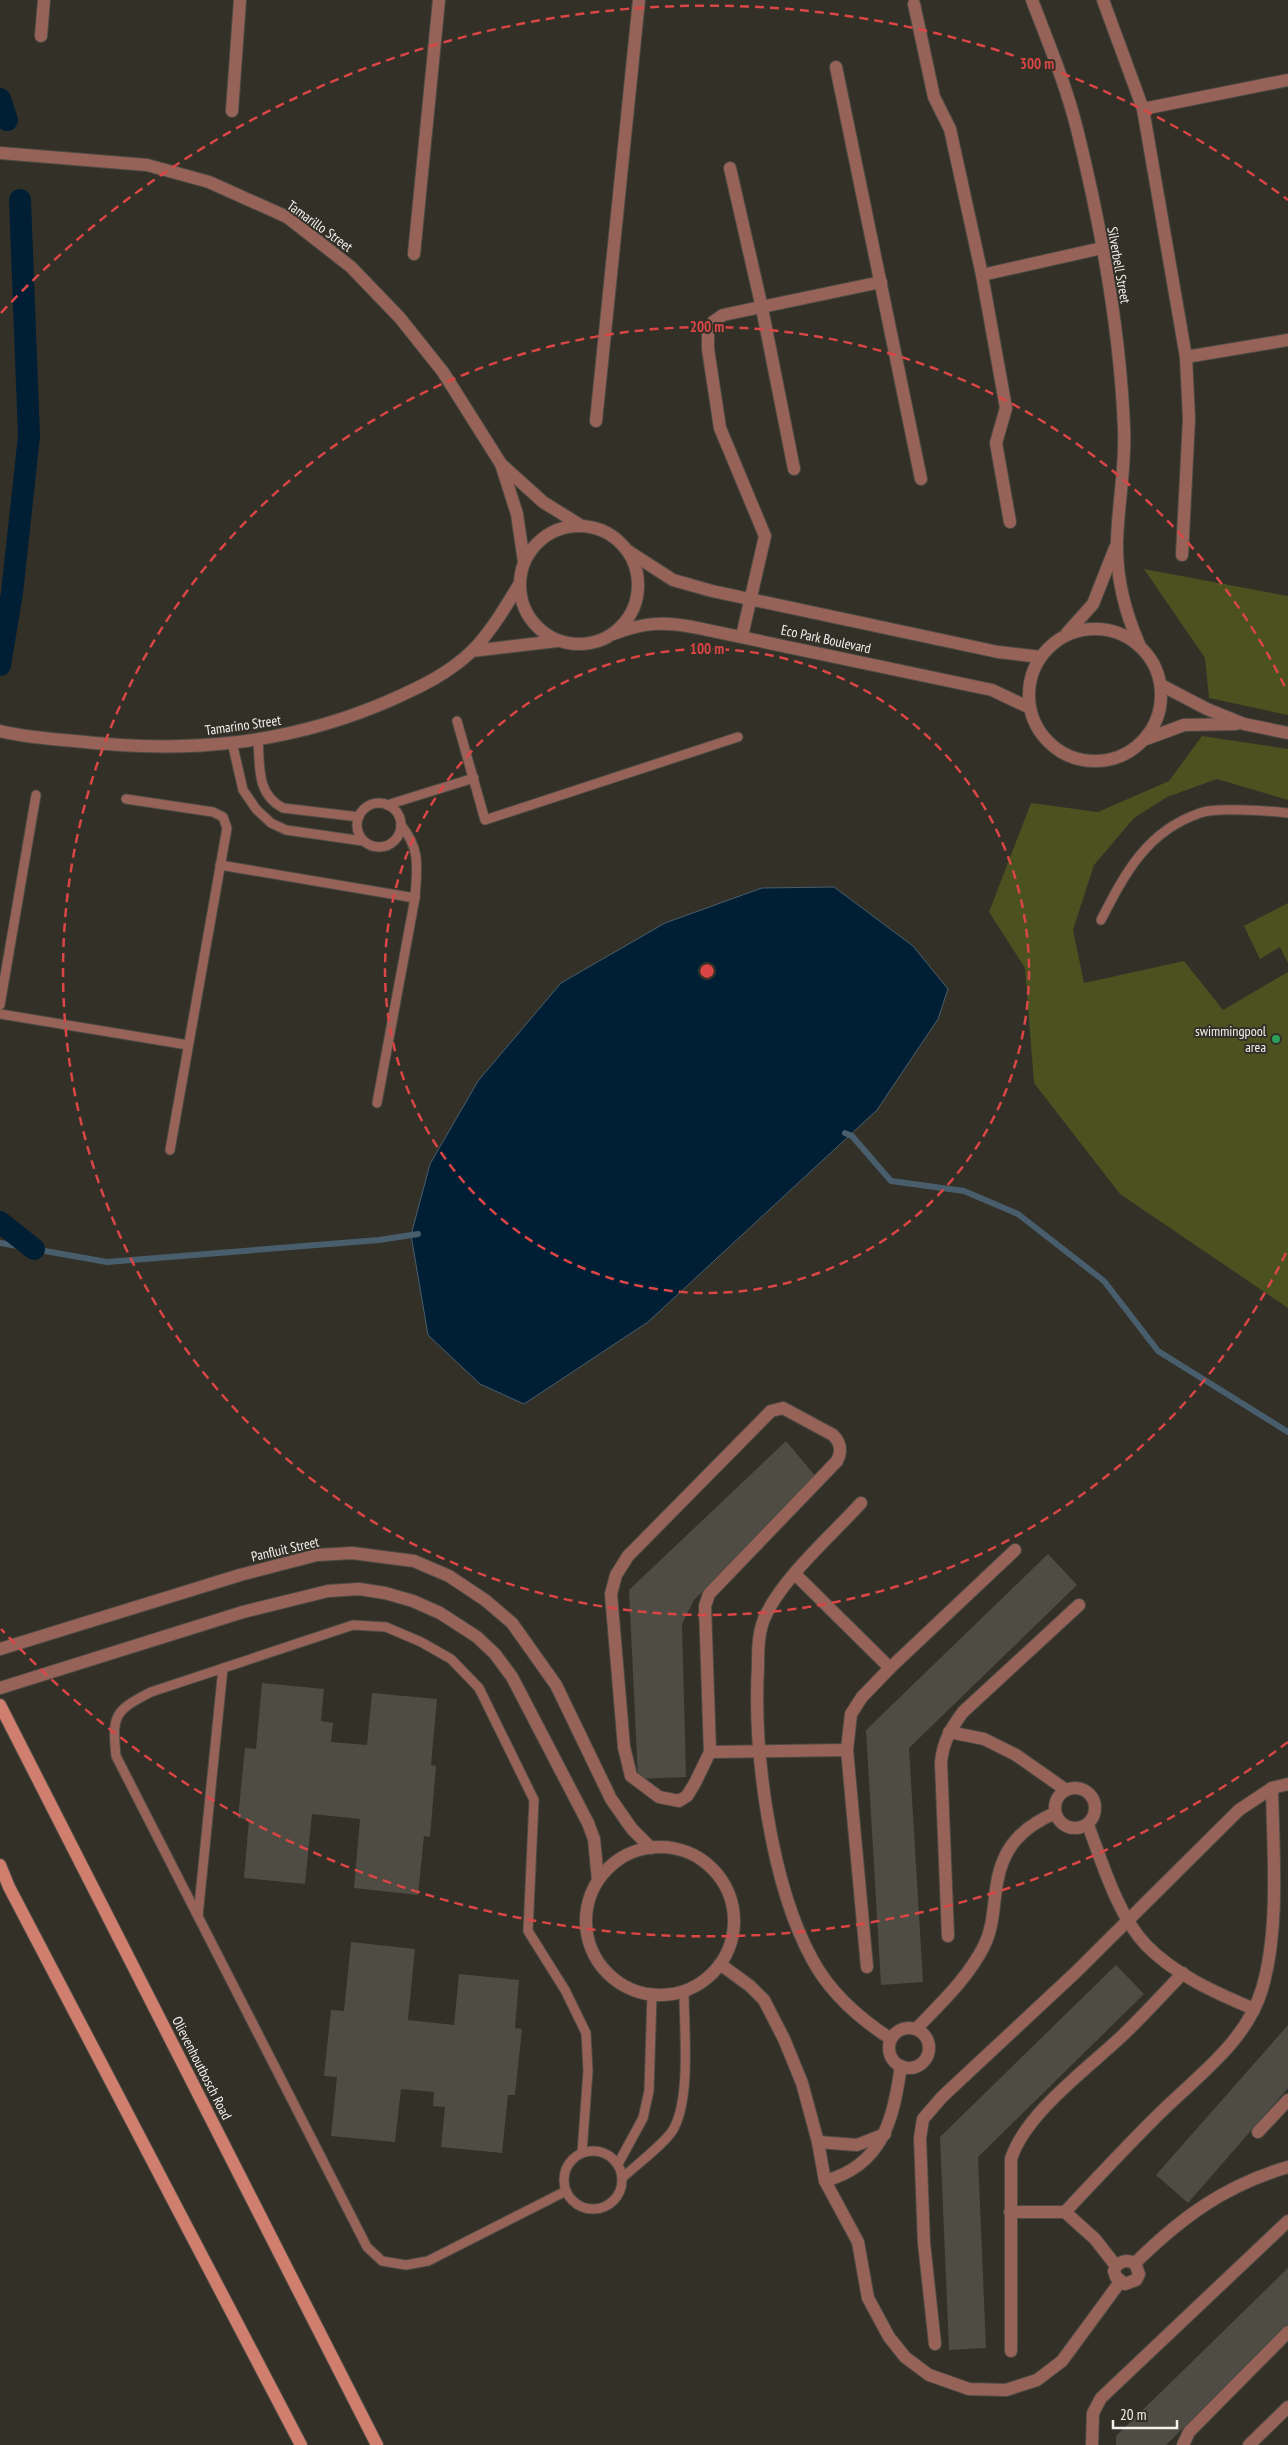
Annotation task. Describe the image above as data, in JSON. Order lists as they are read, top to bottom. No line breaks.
{"streets":{"main road":["Olievenhoutbosch Road"],"street":["Tamarillo Street","Silverbell Street","Eco Park Boulevard","Tamarino Street","Panfluit Street"]},"crossings":[["Tamarillo Street","Eco Park Boulevard"],["Tamarillo Street","Tamarino Street"],["Silverbell Street","Eco Park Boulevard"],["Eco Park Boulevard","Tamarino Street"]],"places":["swimmingpool area"],"scale_bar":"20 m","rings":["300 m","200 m","100 m"]}
